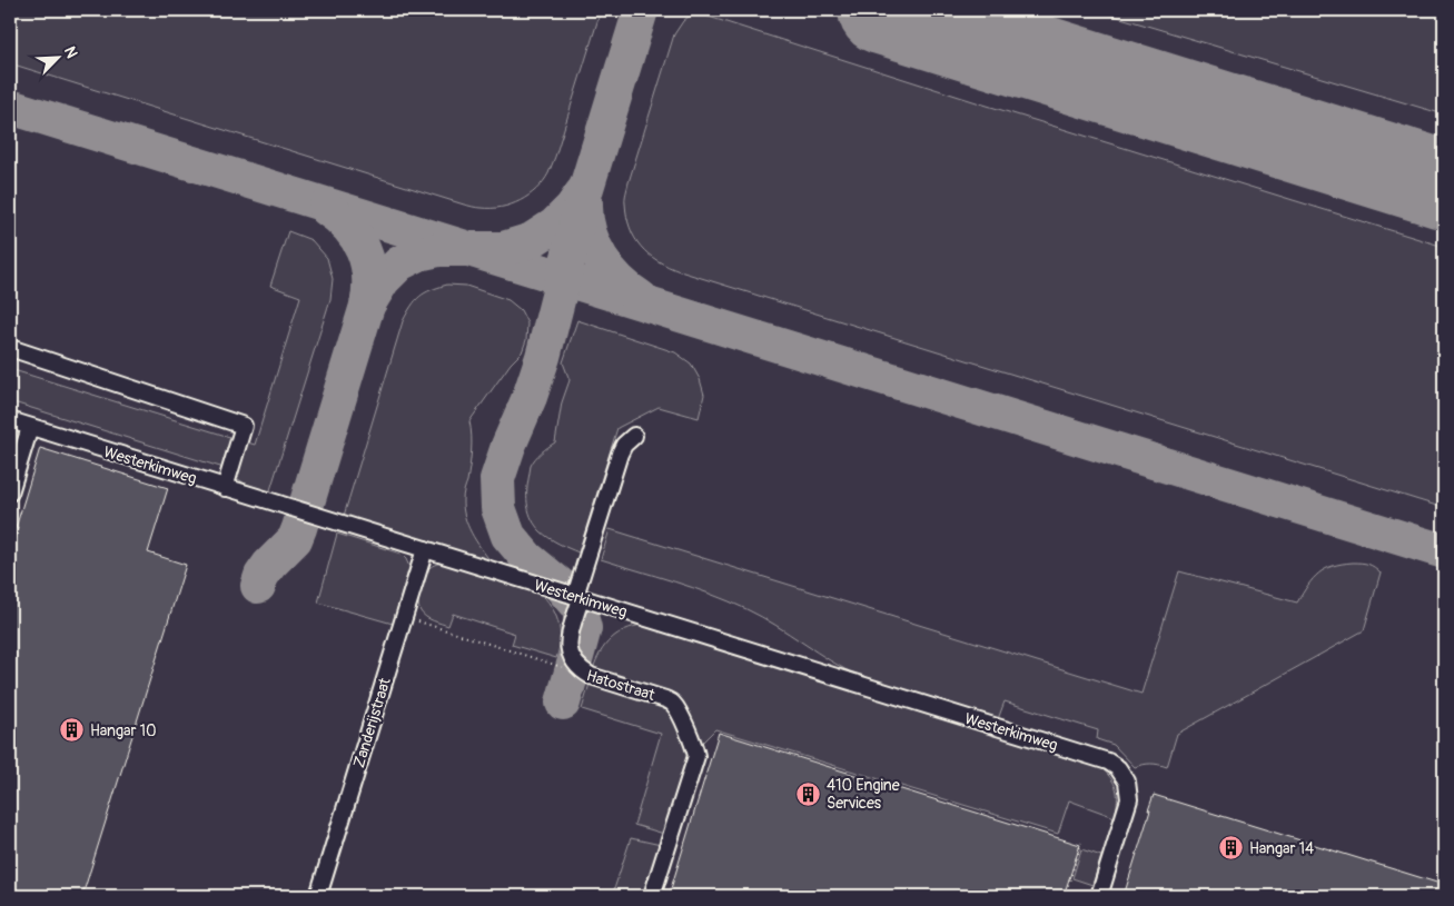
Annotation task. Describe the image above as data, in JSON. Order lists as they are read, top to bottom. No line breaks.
{"streets":{"street":["Westerkimweg","Hatostraat","Zanderijstraat"]},"crossings":[["Westerkimweg","Zanderijstraat"],["Hatostraat","Zanderijstraat"]],"places":{"building":["Hangar 10","410 Engine Services","Hangar 14"]},"north":"top right"}
